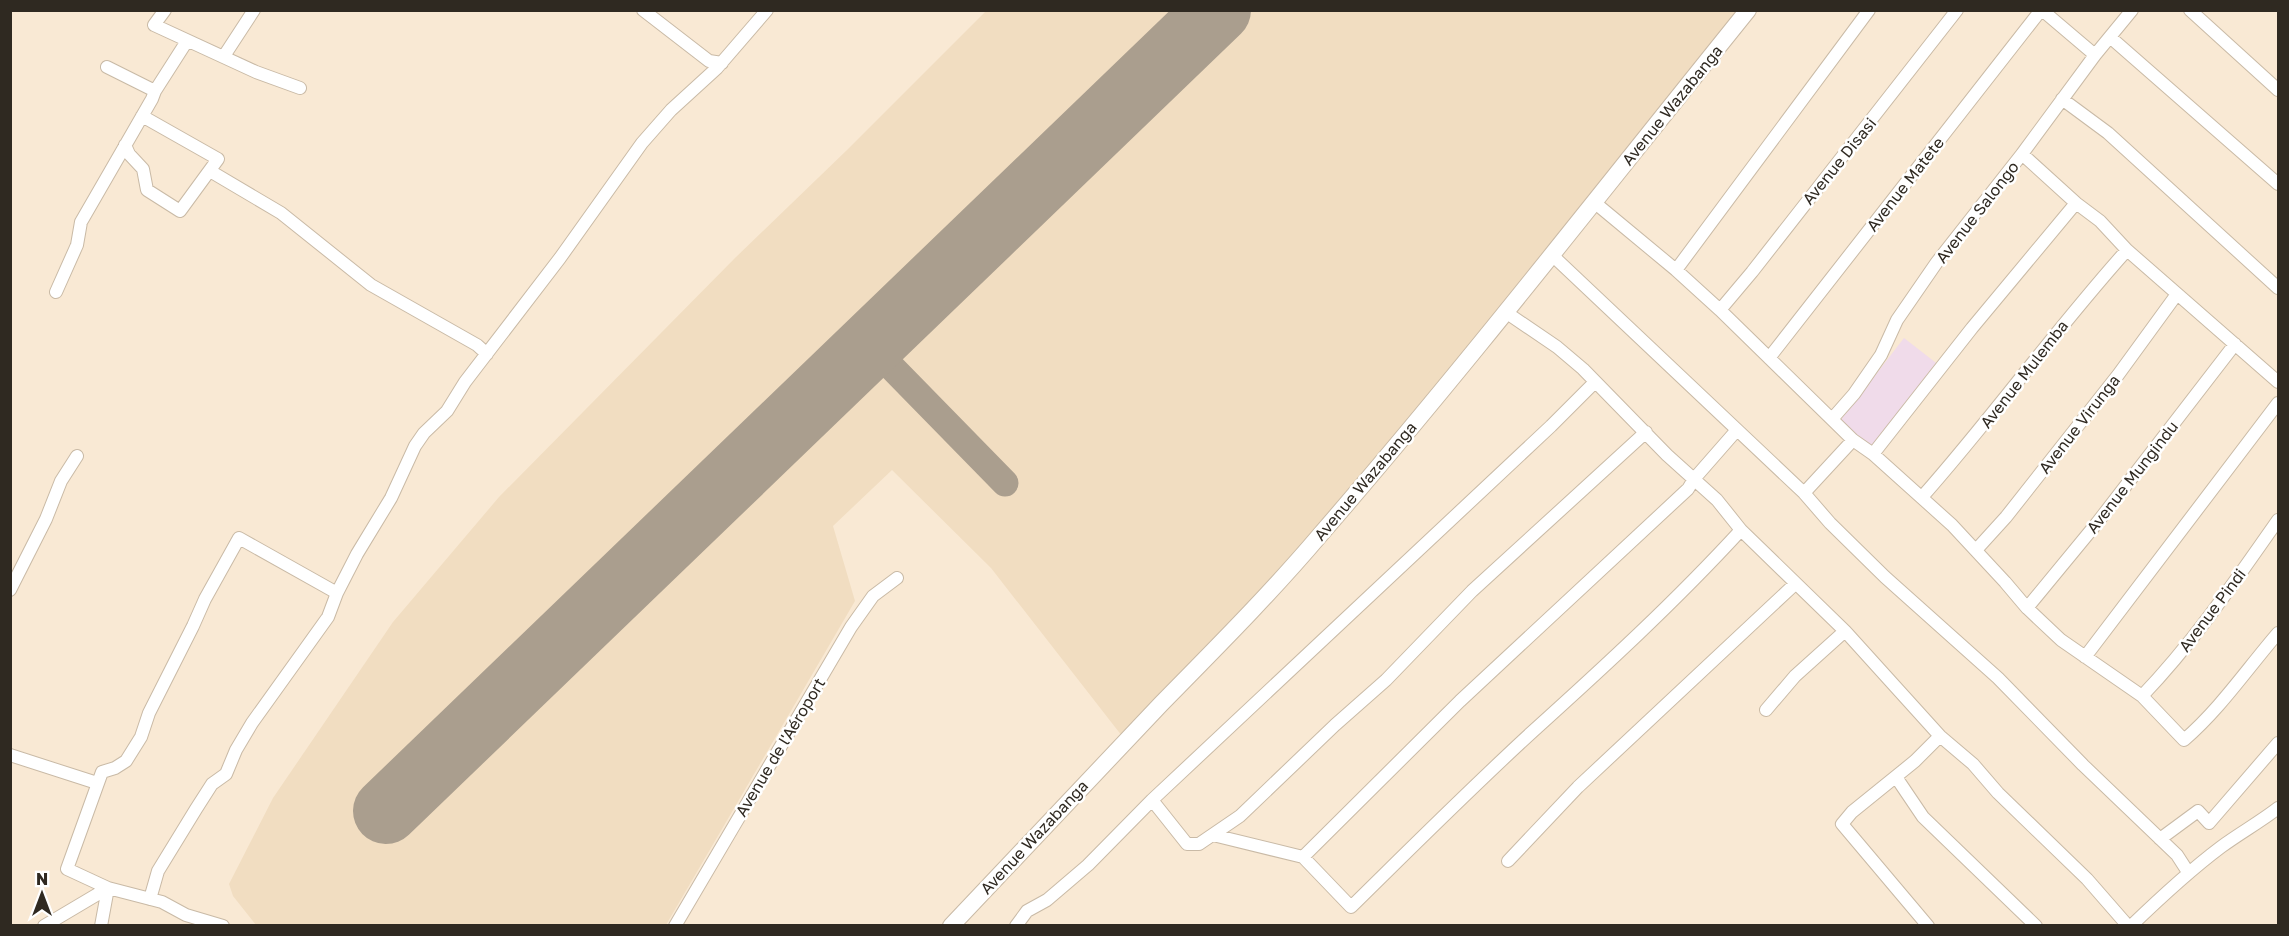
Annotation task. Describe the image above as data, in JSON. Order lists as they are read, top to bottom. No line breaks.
{"streets":{"main road":["Avenue Wazabanga"],"street":["Avenue Disasi","Avenue Matete","Avenue Salongo","Avenue Mulemba","Avenue Virunga","Avenue Mungindu","Avenue Pindi","Avenue de l'Aéroport"]},"north":"top"}
